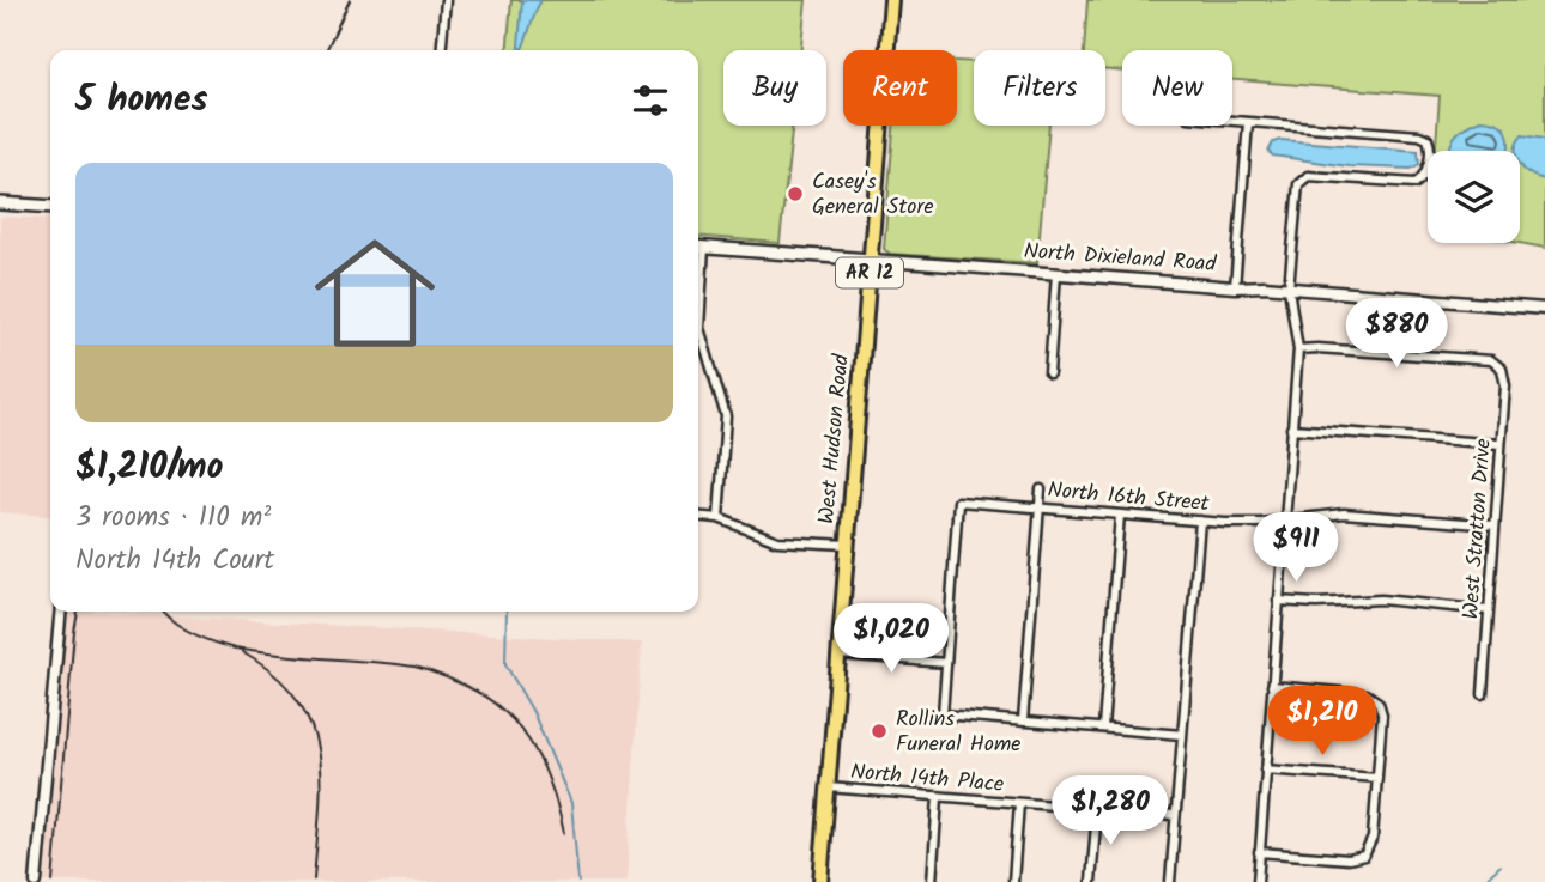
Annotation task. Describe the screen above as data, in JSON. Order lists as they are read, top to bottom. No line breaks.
{"streets":{"highway":["AR 12","West Hudson Road"],"main road":["North Dixieland Road"],"street":["North 16th Street","West Stratton Drive","North 14th Place"]},"crossings":[["North Dixieland Road","West Hudson Road"],["West Hudson Road","North 14th Place"],["North 16th Street","West Stratton Drive"]],"places":["Casey's General Store","Rollins Funeral Home"],"page":{"chip":["Buy","Rent","Filters","New"],"heading":"5 homes","list":[{"name":"$1,210/mo","note":"3 rooms · 110 m² · North 14th Court"}],"price":["$880","$911","$1,020","$1,210","$1,280"]}}
